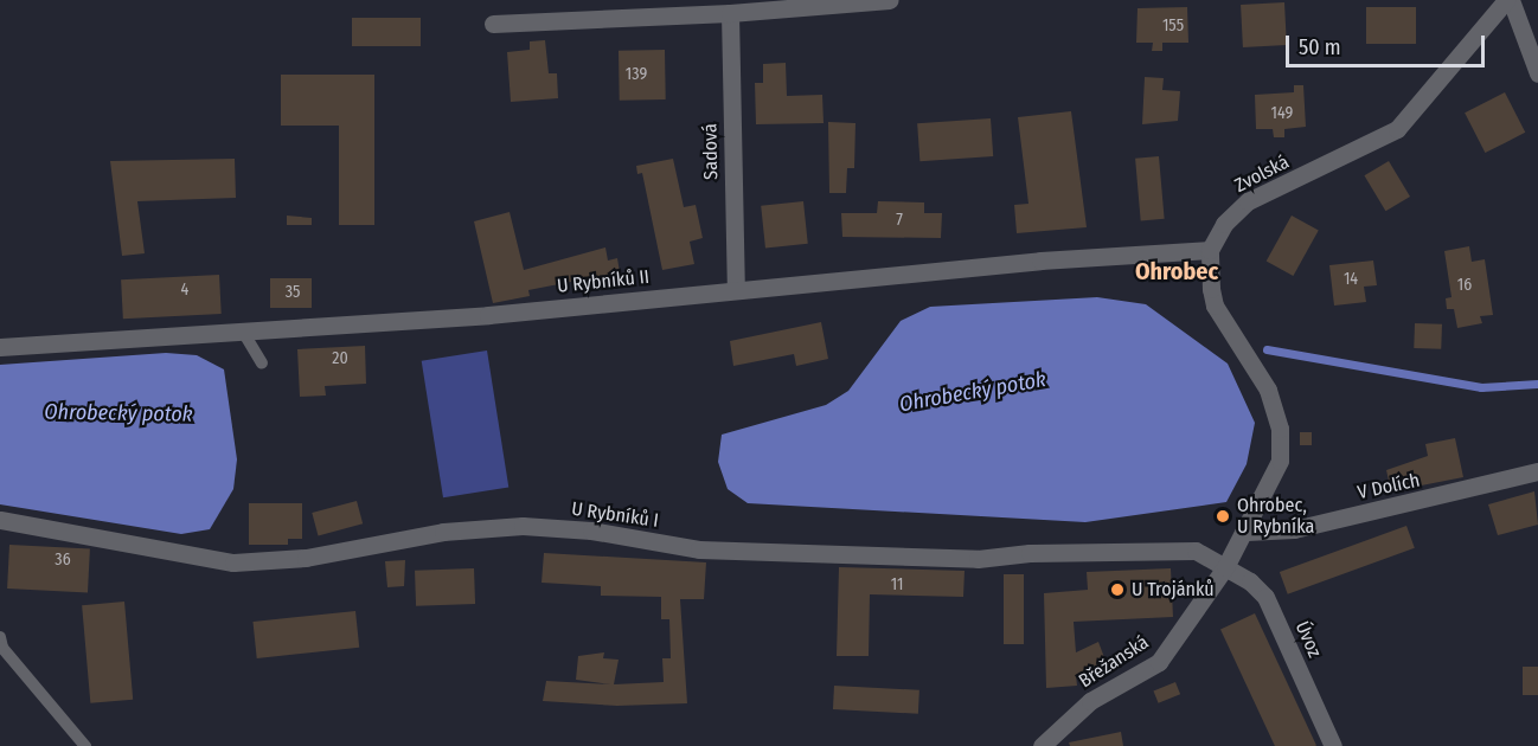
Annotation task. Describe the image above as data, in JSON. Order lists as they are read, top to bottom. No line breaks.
{"streets":{"street":["Sadová","Zvolská","U Rybníků II","V Dolích","U Rybníků I","Úvoz","Břežanská"]},"crossings":[["Sadová","U Rybníků II"],["Zvolská","U Rybníků II"],["V Dolích","Břežanská"],["U Rybníků I","Úvoz"],["U Rybníků I","Břežanská"],["Úvoz","Břežanská"]],"districts":["Ohrobec"],"water":["Ohrobecký potok"],"places":["Ohrobec, U Rybníka","U Trojánků"],"house_numbers":["155","139","149","7","14","16","4","35","20","36","11"],"scale_bar":"50 m"}
